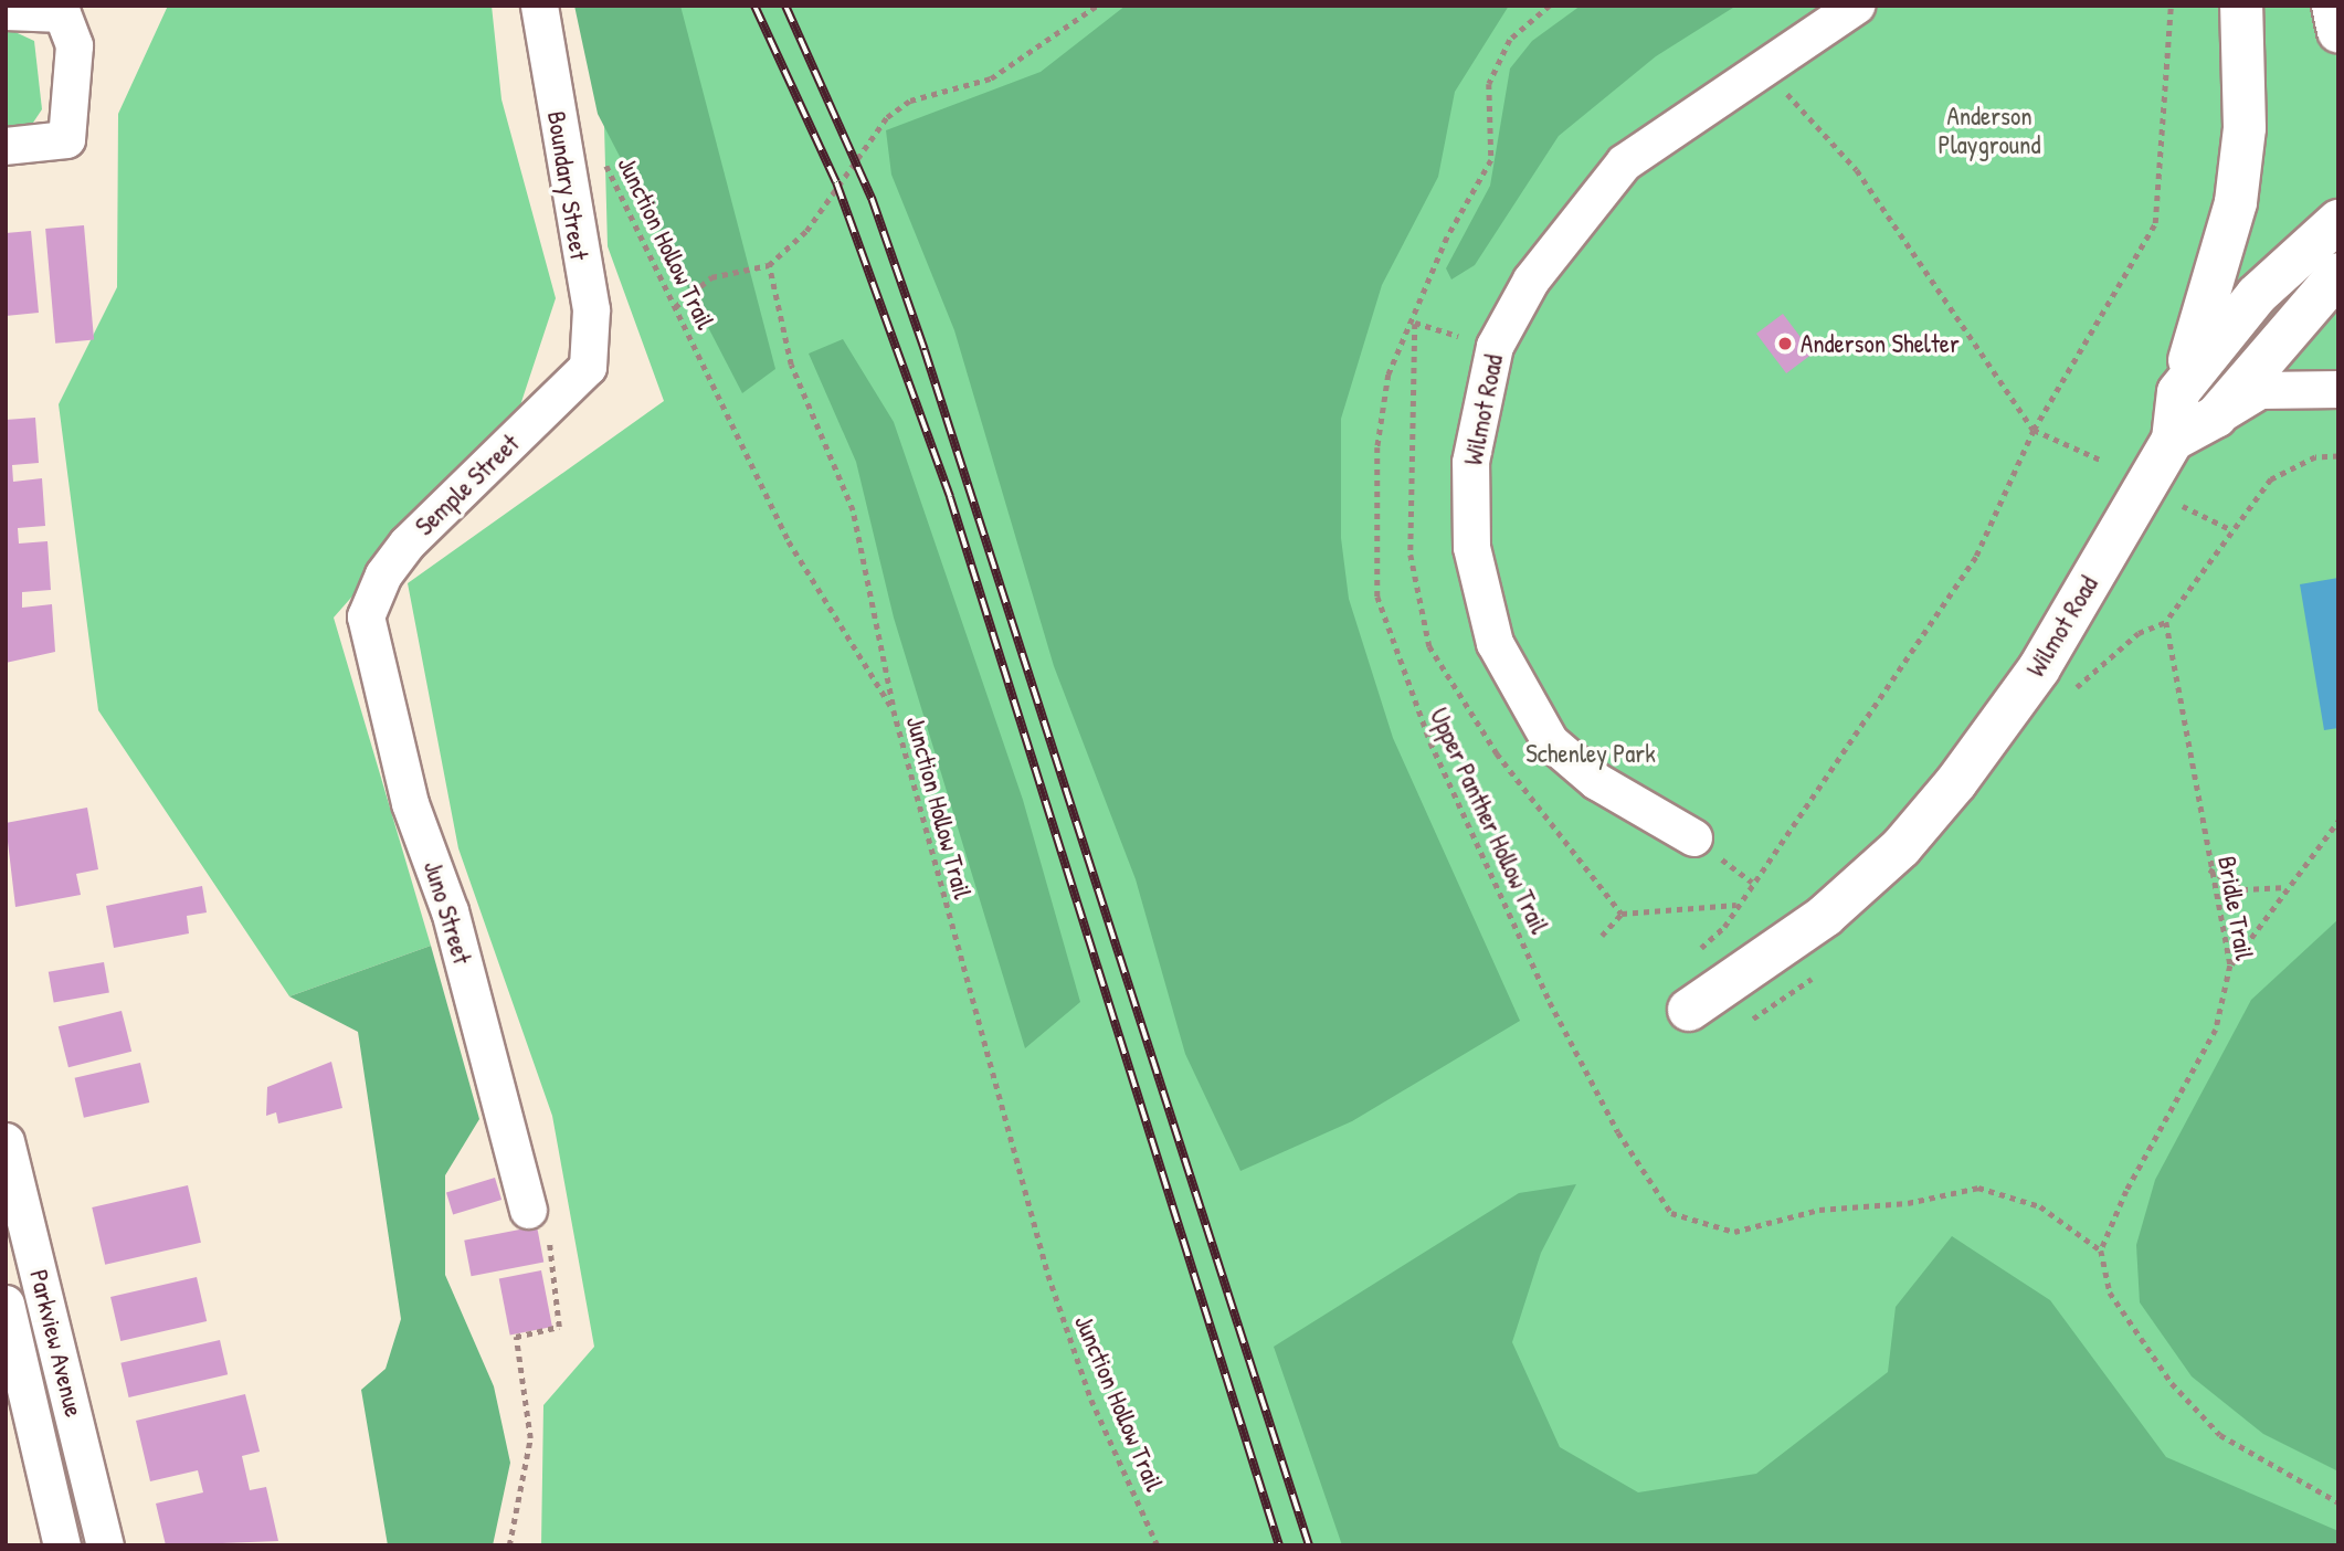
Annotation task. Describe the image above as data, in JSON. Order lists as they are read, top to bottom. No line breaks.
{"streets":{"main road":["Wilmot Road"],"street":["Boundary Street","Semple Street","Juno Street","Parkview Avenue"],"path":["Junction Hollow Trail","Upper Panther Hollow Trail","Bridle Trail"]},"crossings":[["Boundary Street","Semple Street"],["Semple Street","Juno Street"],["Upper Panther Hollow Trail","Bridle Trail"]],"parks":["Anderson Playground","Schenley Park"],"places":["Anderson Shelter"]}
